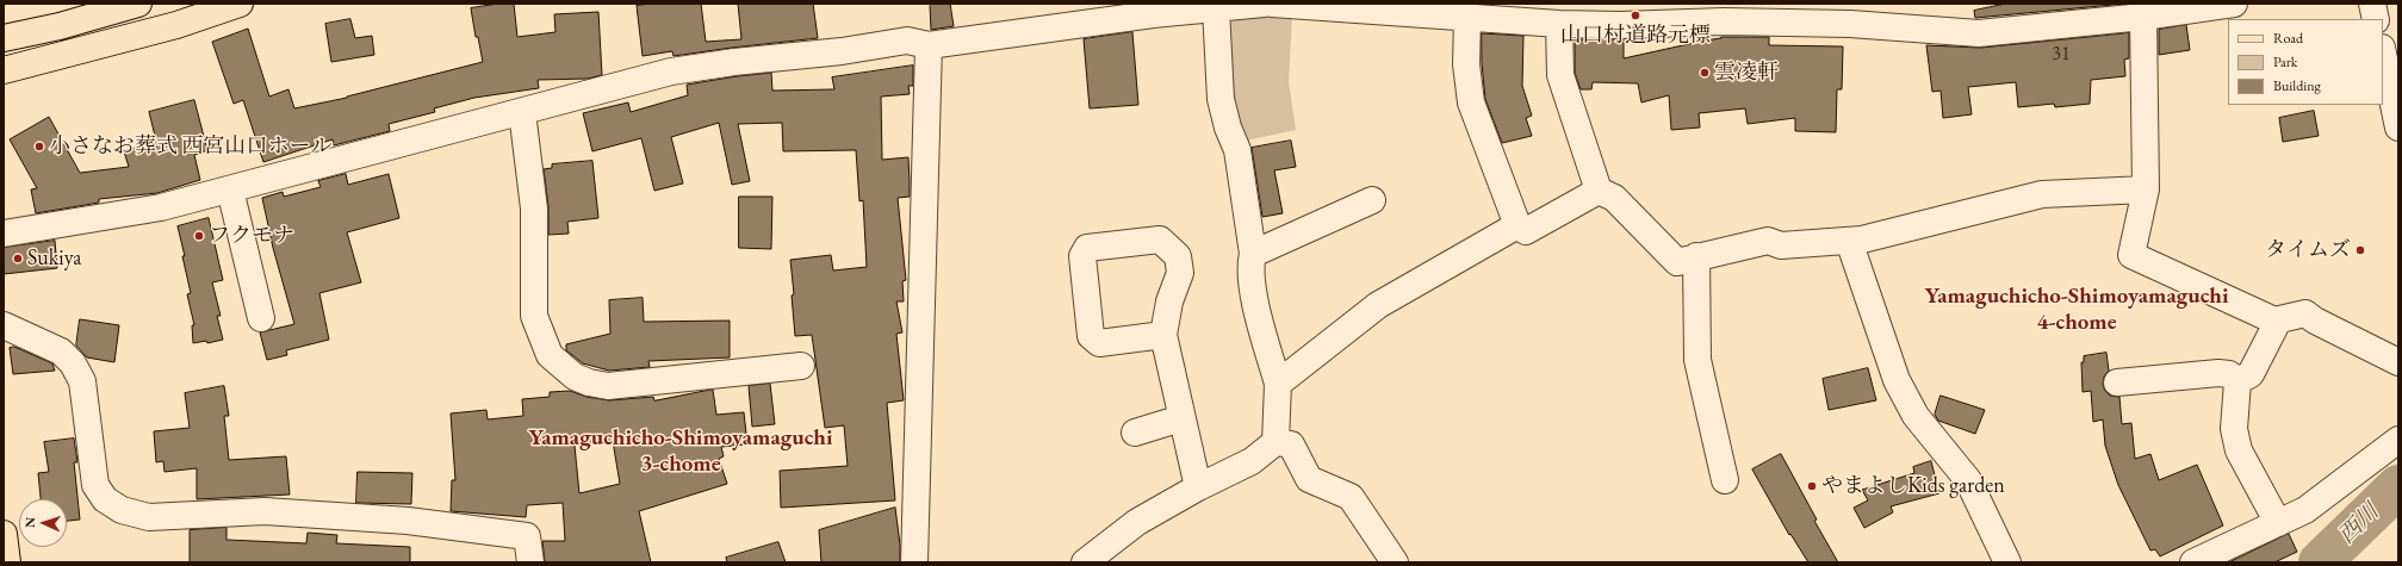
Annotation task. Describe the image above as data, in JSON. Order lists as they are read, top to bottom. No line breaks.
{"districts":["Yamaguchicho-Shimoyamaguchi 4-chome","Yamaguchicho-Shimoyamaguchi 3-chome"],"water":["西川"],"places":["山口村道路元標","雲凌軒","小さなお葬式 西宮山口ホール","フクモナ","タイムズ","Sukiya","やまよしKids garden"],"house_numbers":["31"],"legend":["Road","Park","Building"],"north":"left"}
